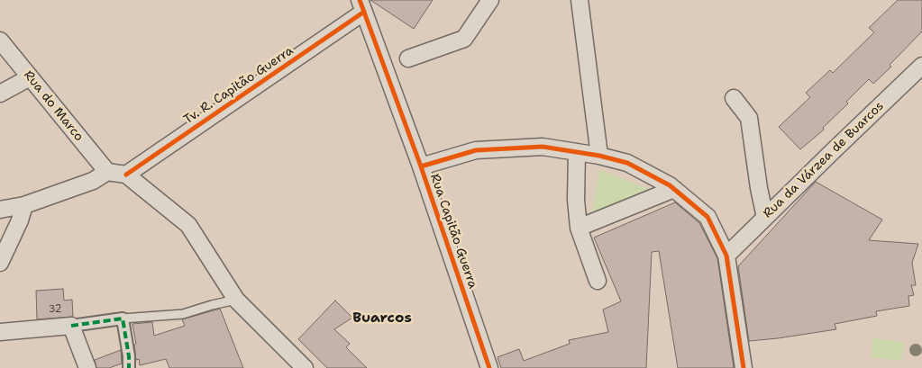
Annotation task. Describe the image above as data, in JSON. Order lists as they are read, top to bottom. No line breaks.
{"streets":{"street":["Tv. R. Capitão Guerra","Rua do Marco","Rua da Várzea de Buarcos","Rua Capitão Guerra"]},"crossings":[["Tv. R. Capitão Guerra","Rua Capitão Guerra"]],"districts":["Buarcos"],"house_numbers":["32"]}
